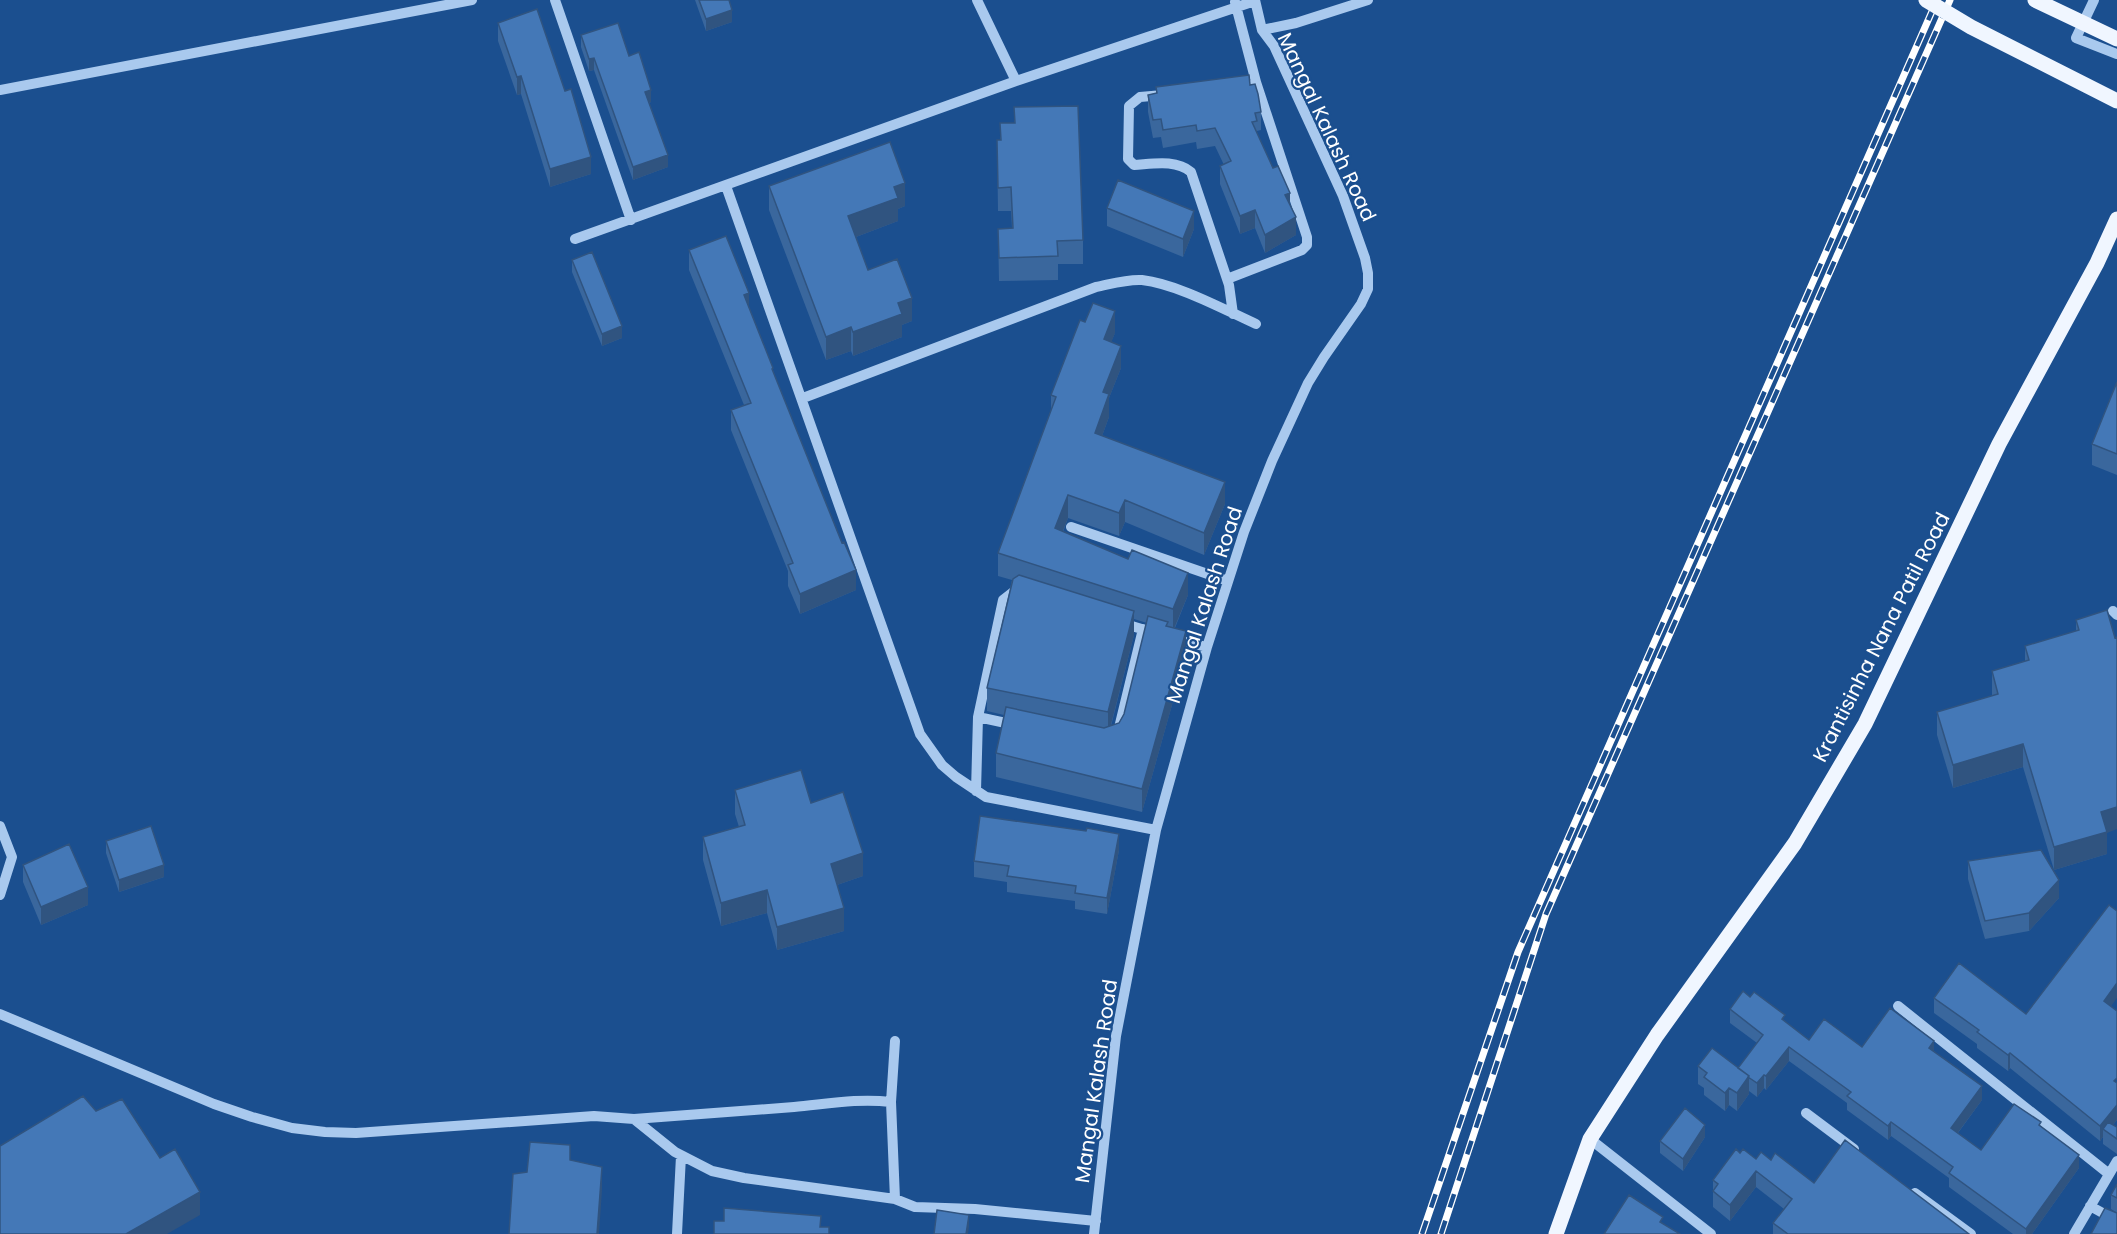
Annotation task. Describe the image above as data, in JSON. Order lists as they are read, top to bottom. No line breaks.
{"streets":{"main road":["Krantisinha Nana Patil Road"],"street":["Mangal Kalash Road"]}}
